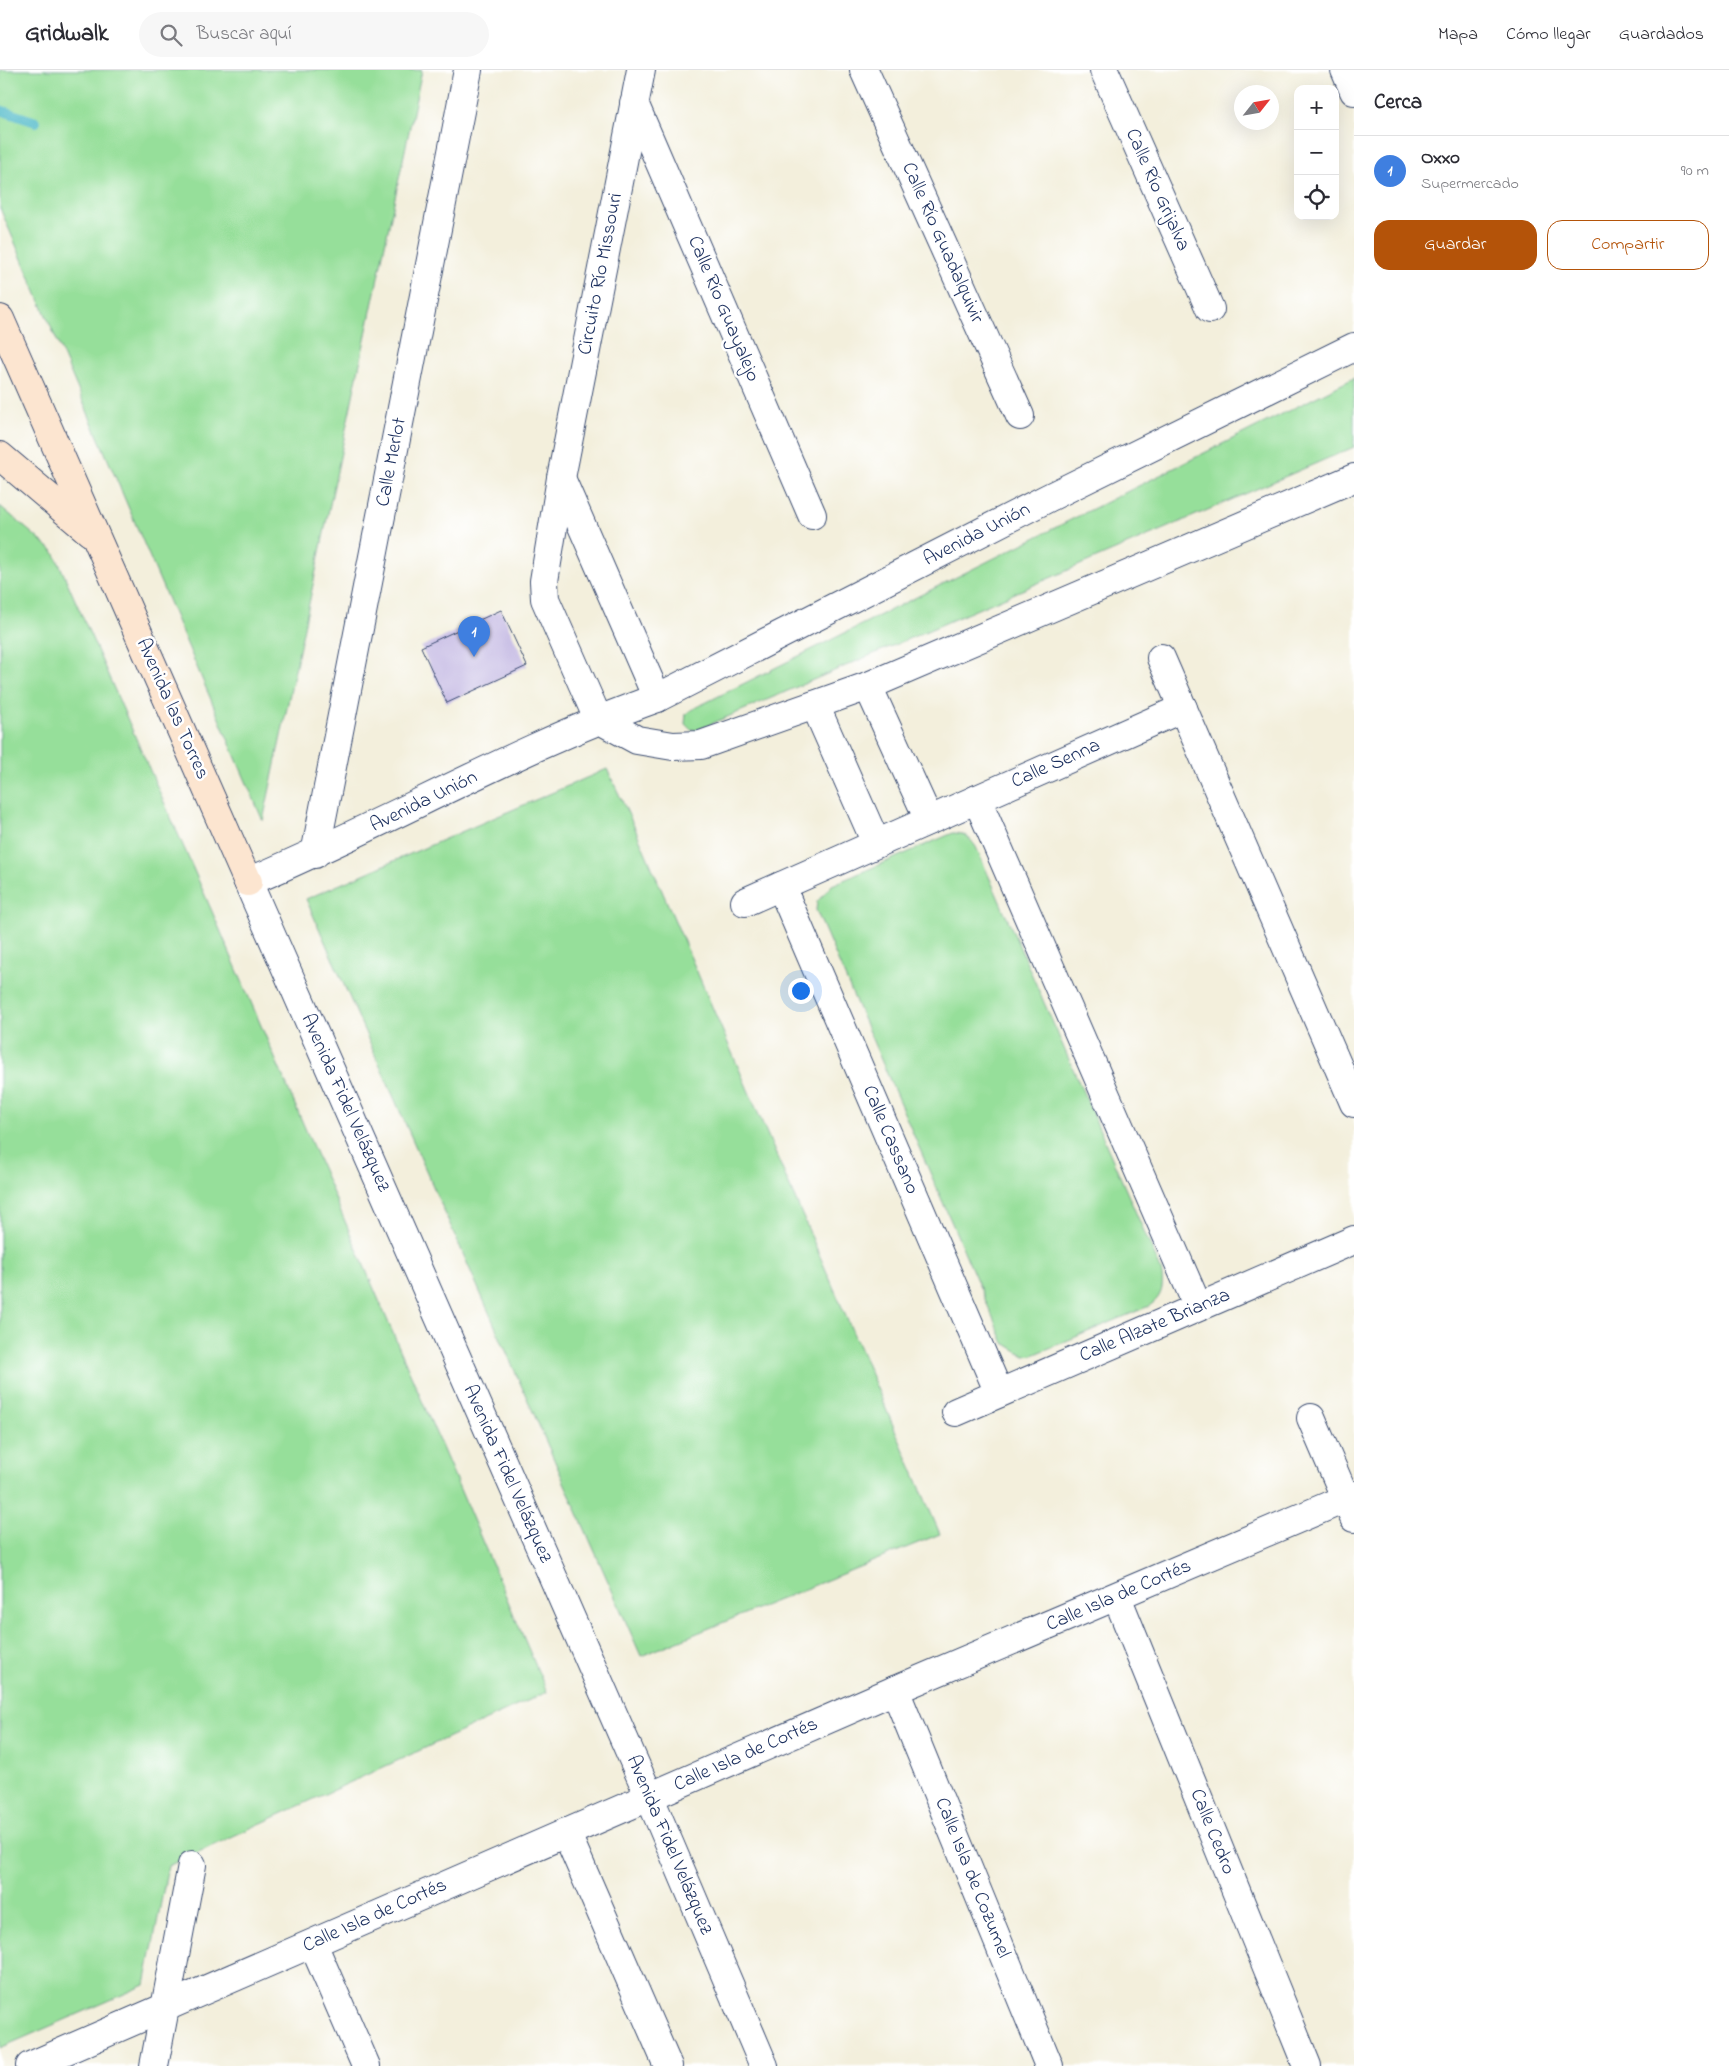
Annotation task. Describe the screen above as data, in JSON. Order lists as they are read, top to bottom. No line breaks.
{"streets":{"main road":["Avenida las Torres"],"street":["Calle Río Grijalva","Calle Río Guadalquivir","Circuito Río Missouri","Calle Río Guayalejo","Calle Merlot","Avenida Unión","Calle Senna","Avenida Fidel Velázquez","Calle Cassano","Calle Alzate Brianza","Calle Isla de Cortés","Calle Cedro","Calle Isla de Cozumel"]},"crossings":[["Circuito Río Missouri","Calle Río Guayalejo"],["Circuito Río Missouri","Avenida Unión"],["Calle Merlot","Avenida Unión"],["Avenida Unión","Avenida las Torres"],["Avenida Unión","Avenida Fidel Velázquez"],["Avenida las Torres","Avenida Fidel Velázquez"],["Calle Senna","Calle Cassano"],["Avenida Fidel Velázquez","Calle Isla de Cortés"],["Calle Cassano","Calle Alzate Brianza"],["Calle Isla de Cortés","Calle Cedro"],["Calle Isla de Cortés","Calle Isla de Cozumel"]],"north":"top right","page":{"header":"Gridwalk","search":"Buscar aquí","nav":["Mapa","Cómo llegar","Guardados"],"heading":"Cerca","map_buttons":["+","−"],"list":[{"mark":"1","name":"Oxxo","note":"Supermercado","value":"90 m"}],"buttons":["Guardar","Compartir"],"pins":"1"}}
